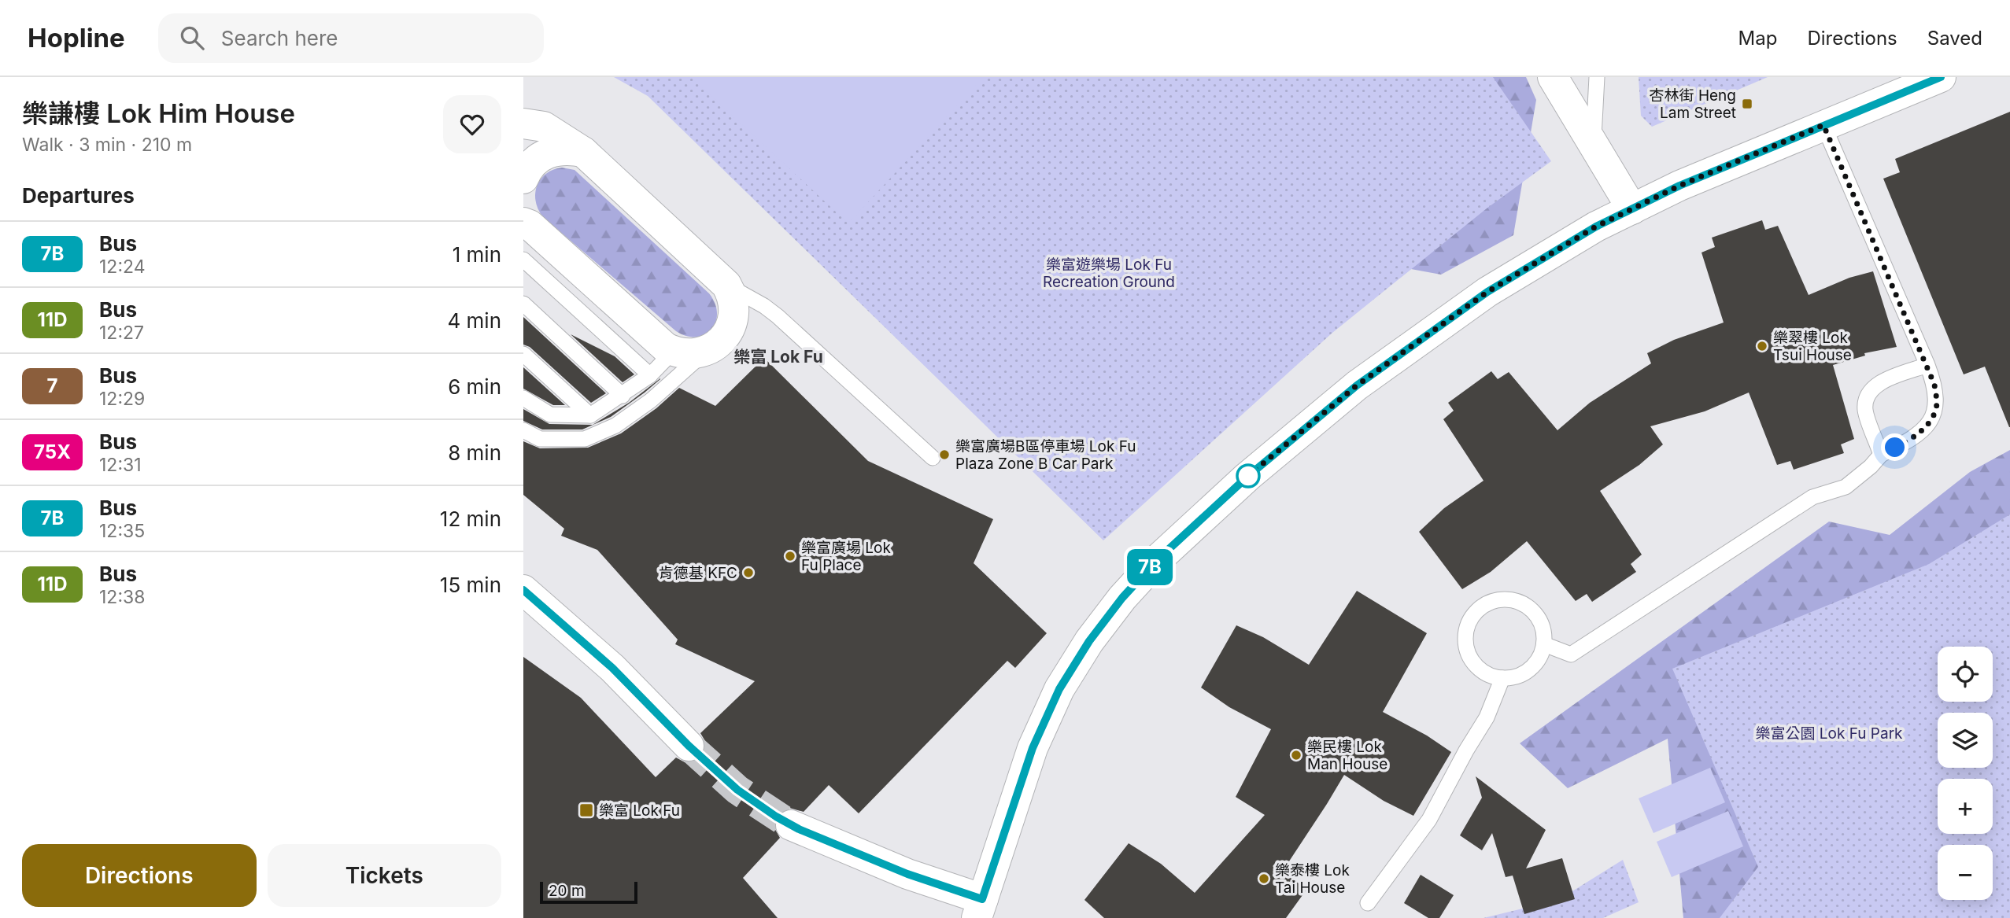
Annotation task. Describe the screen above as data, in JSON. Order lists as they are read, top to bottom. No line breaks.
{"districts":["樂富 Lok Fu"],"parks":["樂富遊樂場 Lok Fu Recreation Ground","樂富公園 Lok Fu Park"],"places":{"transit":["杏林街 Heng Lam Street","樂富 Lok Fu"],"other":["樂翠樓 Lok Tsui House","樂富廣場B區停車場 Lok Fu Plaza Zone B Car Park","樂富廣場 Lok Fu Place","肯德基 KFC","樂民樓 Lok Man House","樂泰樓 Lok Tai House"]},"lines":["bus line 7B"],"scale_bar":"20 m","page":{"header":"Hopline","search":"Search here","nav":["Map","Directions","Saved"],"heading":[["樂謙樓 Lok Him House","Walk · 3 min · 210 m"],"Departures"],"on_map":"7B","list":[{"mark":"7B","name":"Bus","note":"12:24","value":"1 min"},{"mark":"11D","name":"Bus","note":"12:27","value":"4 min"},{"mark":"7","name":"Bus","note":"12:29","value":"6 min"},{"mark":"75X","name":"Bus","note":"12:31","value":"8 min"},{"mark":"7B","name":"Bus","note":"12:35","value":"12 min"},{"mark":"11D","name":"Bus","note":"12:38","value":"15 min"}],"map_buttons":["+","−"],"buttons":["Directions","Tickets"],"scale":"20 m"}}
